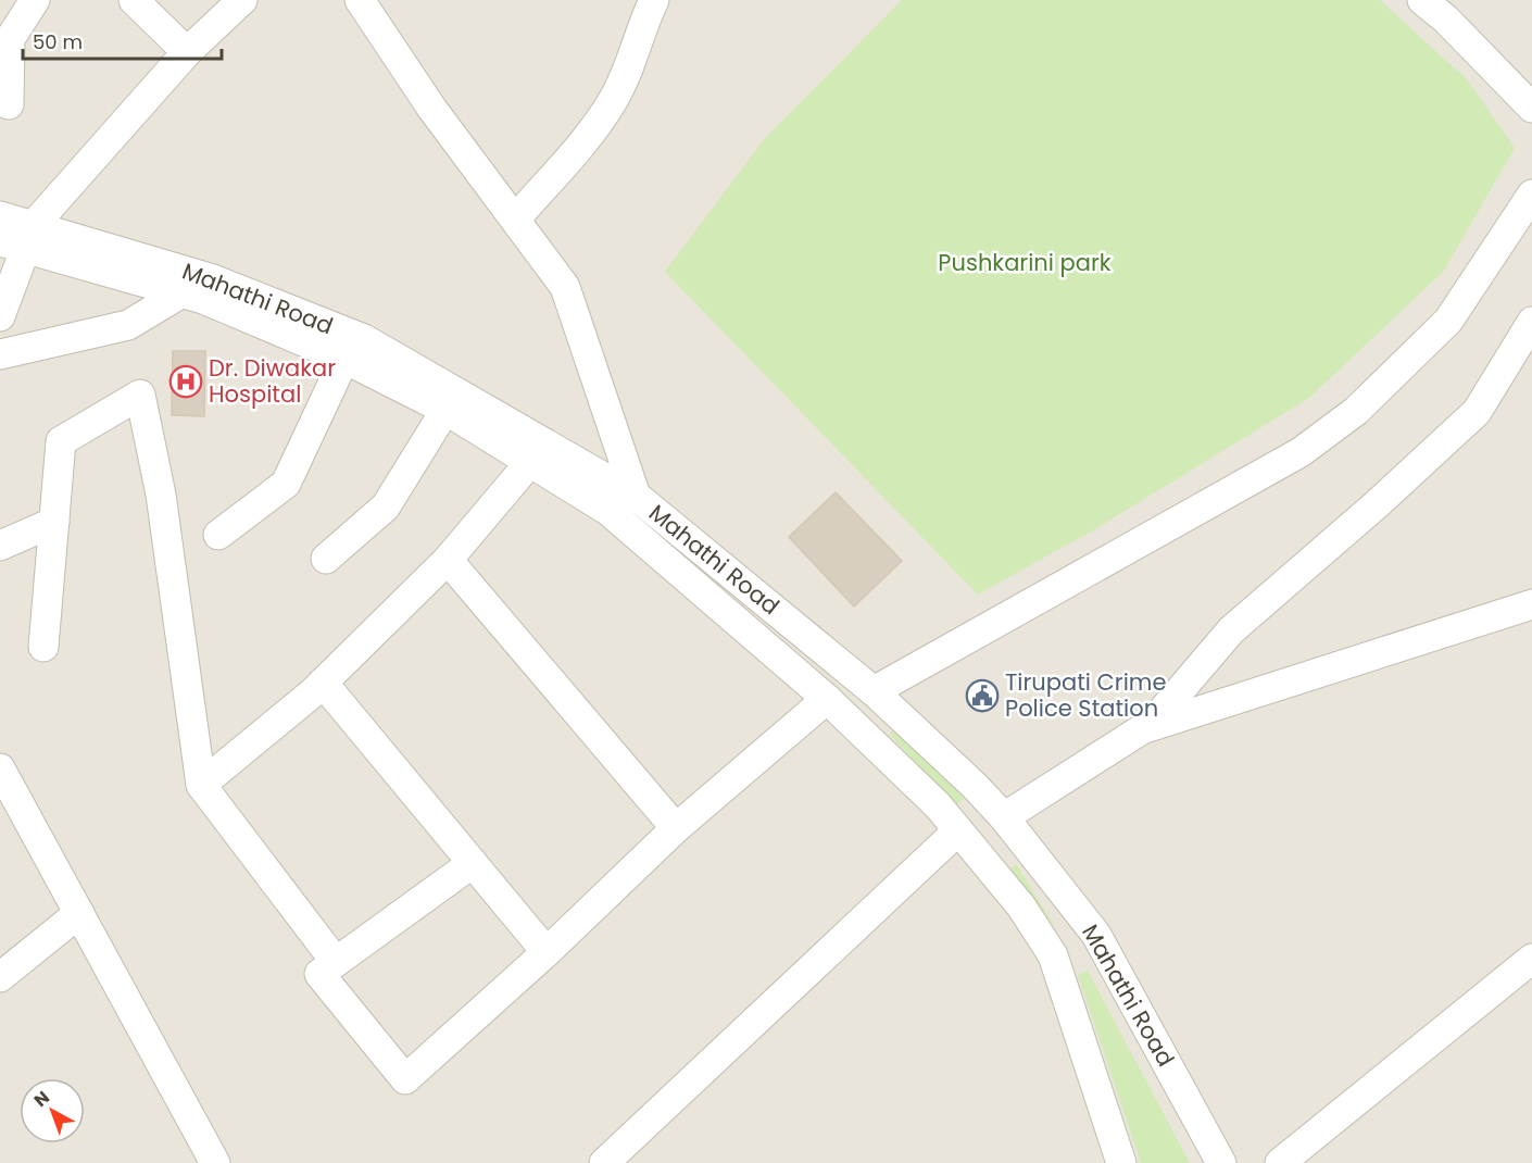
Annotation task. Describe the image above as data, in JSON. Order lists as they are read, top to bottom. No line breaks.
{"streets":{"street":["Mahathi Road"]},"parks":["Pushkarini park"],"places":{"hospital":["Dr. Diwakar Hospital"],"public building":["Tirupati Crime Police Station"]},"scale_bar":"50 m","north":"top left"}
